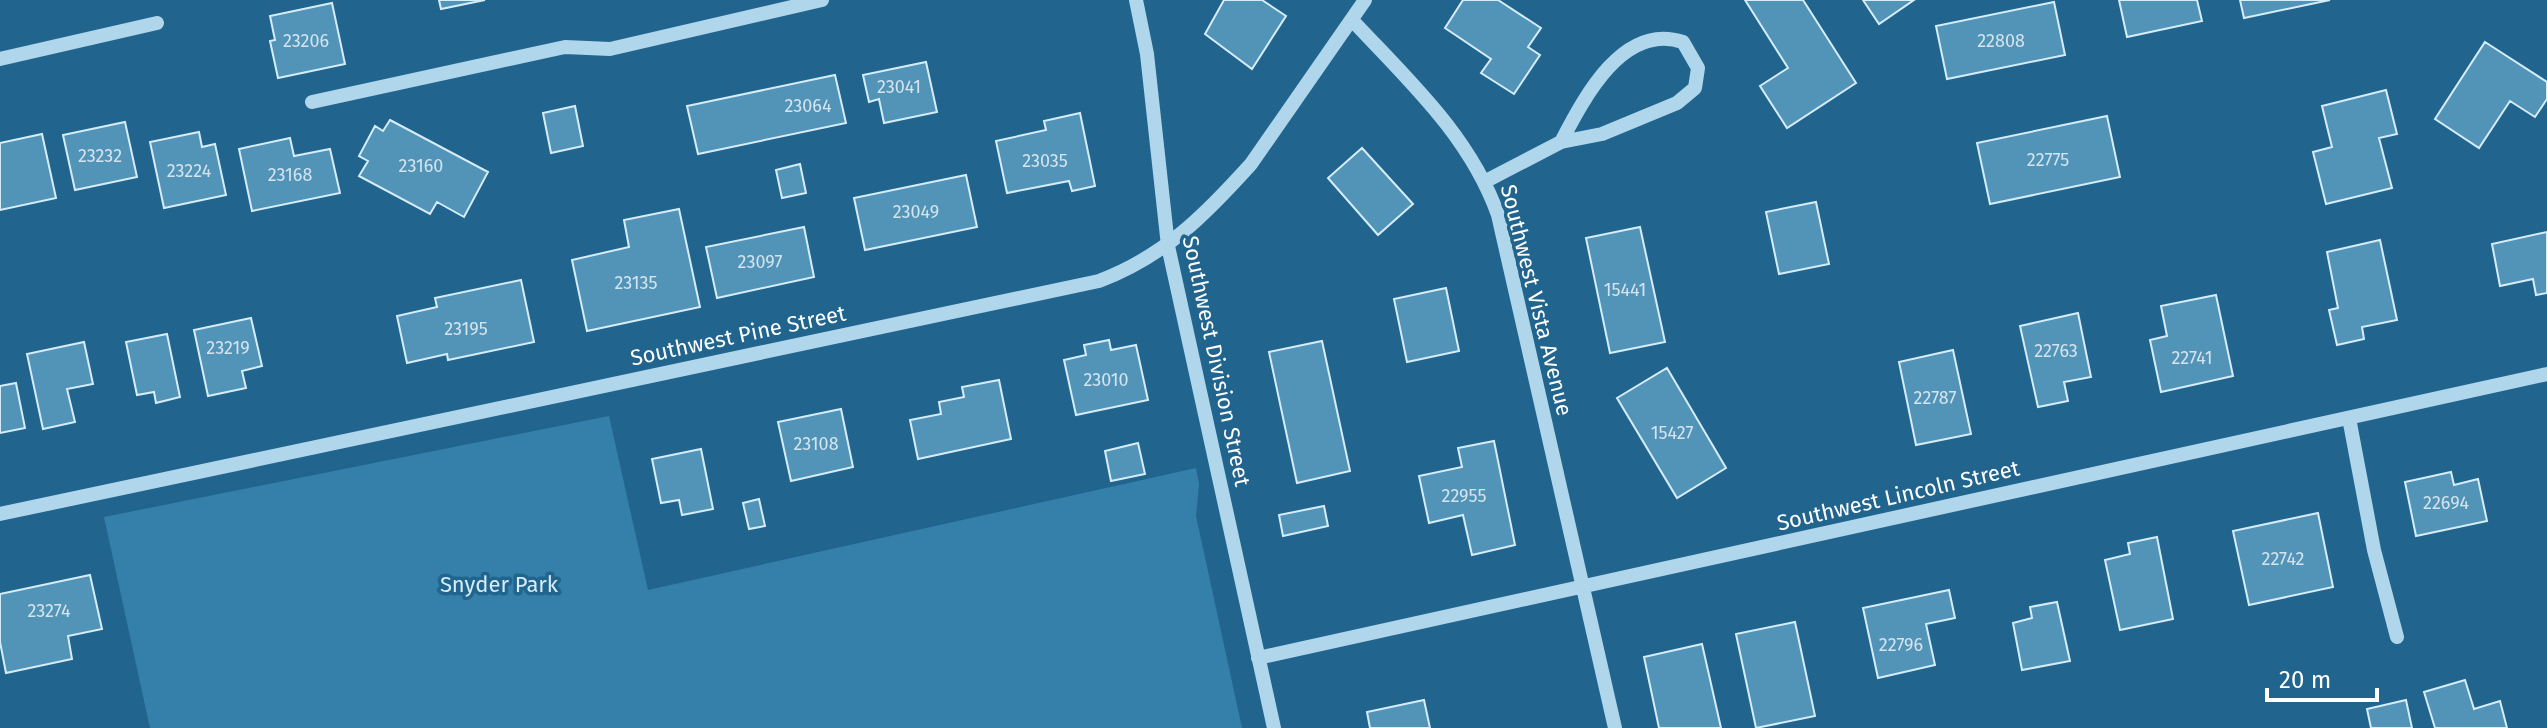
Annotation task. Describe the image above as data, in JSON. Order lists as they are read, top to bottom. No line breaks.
{"streets":{"street":["Southwest Vista Avenue","Southwest Pine Street","Southwest Division Street","Southwest Lincoln Street"]},"crossings":[["Southwest Vista Avenue","Southwest Pine Street"],["Southwest Vista Avenue","Southwest Lincoln Street"],["Southwest Pine Street","Southwest Division Street"],["Southwest Division Street","Southwest Lincoln Street"]],"parks":["Snyder Park"],"house_numbers":["23206","22808","23041","23064","23232","22775","23035","23160","23224","23168","23049","23097","23135","15441","23195","23219","22763","22741","23010","22787","15427","23108","22955","22694","22742","23274","22796"],"scale_bar":"20 m"}
